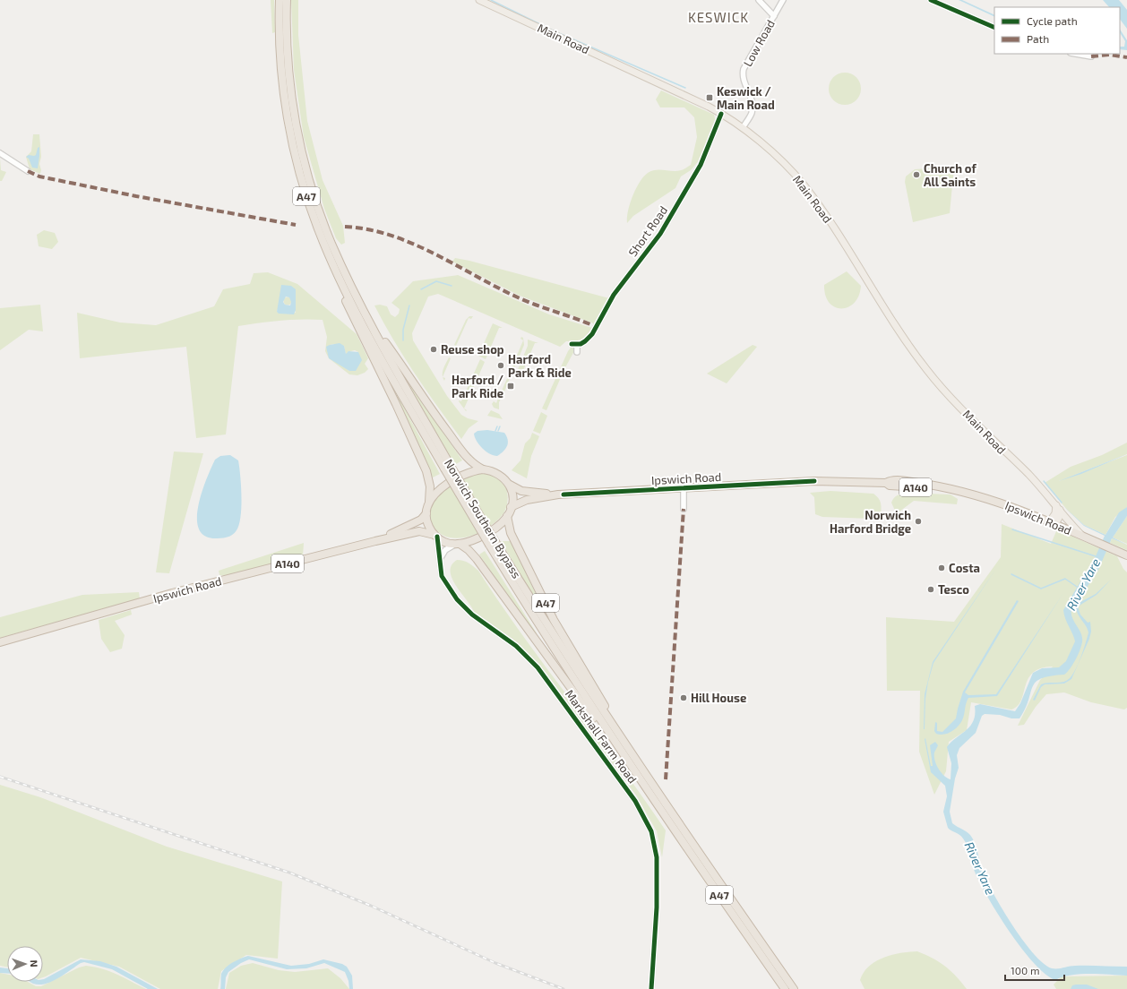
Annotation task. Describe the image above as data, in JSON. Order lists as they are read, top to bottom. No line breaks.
{"streets":{"highway":["A47","Ipswich Road","A140","Norwich Southern Bypass"],"main road":["Main Road"],"street":["Low Road","Short Road","Markshall Farm Road"]},"crossings":[["Main Road","Low Road"],["Main Road","Short Road"],["Main Road","Ipswich Road"],["A47","Ipswich Road"],["A47","Norwich Southern Bypass"],["A47","Markshall Farm Road"],["Ipswich Road","Markshall Farm Road"]],"districts":["KESWICK"],"water":["River Yare"],"places":{"transit":["Keswick / Main Road","Harford / Park Ride"],"other":["Church of All Saints","Reuse shop","Harford Park & Ride","Norwich Harford Bridge","Costa","Tesco","Hill House"]},"legend":["Cycle path","Path"],"scale_bar":"100 m","north":"right"}
